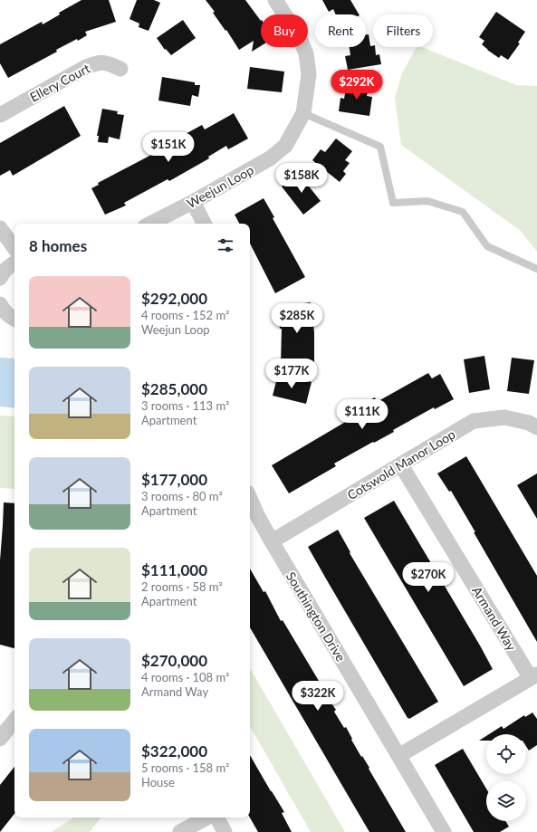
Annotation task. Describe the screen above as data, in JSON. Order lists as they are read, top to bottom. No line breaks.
{"streets":{"street":["Ellery Court","Weejun Loop","Cotswold Manor Loop","Southington Drive","Armand Way"]},"crossings":[["Cotswold Manor Loop","Southington Drive"],["Cotswold Manor Loop","Armand Way"]],"page":{"chip":["Buy","Rent","Filters"],"price":["$292K","$151K","$158K","$285K","$177K","$111K","$270K","$322K"],"heading":"8 homes","list":[{"name":"$292,000","note":"4 rooms · 152 m² · Weejun Loop"},{"name":"$285,000","note":"3 rooms · 113 m² · Apartment"},{"name":"$177,000","note":"3 rooms · 80 m² · Apartment"},{"name":"$111,000","note":"2 rooms · 58 m² · Apartment"},{"name":"$270,000","note":"4 rooms · 108 m² · Armand Way"},{"name":"$322,000","note":"5 rooms · 158 m² · House"}]}}
